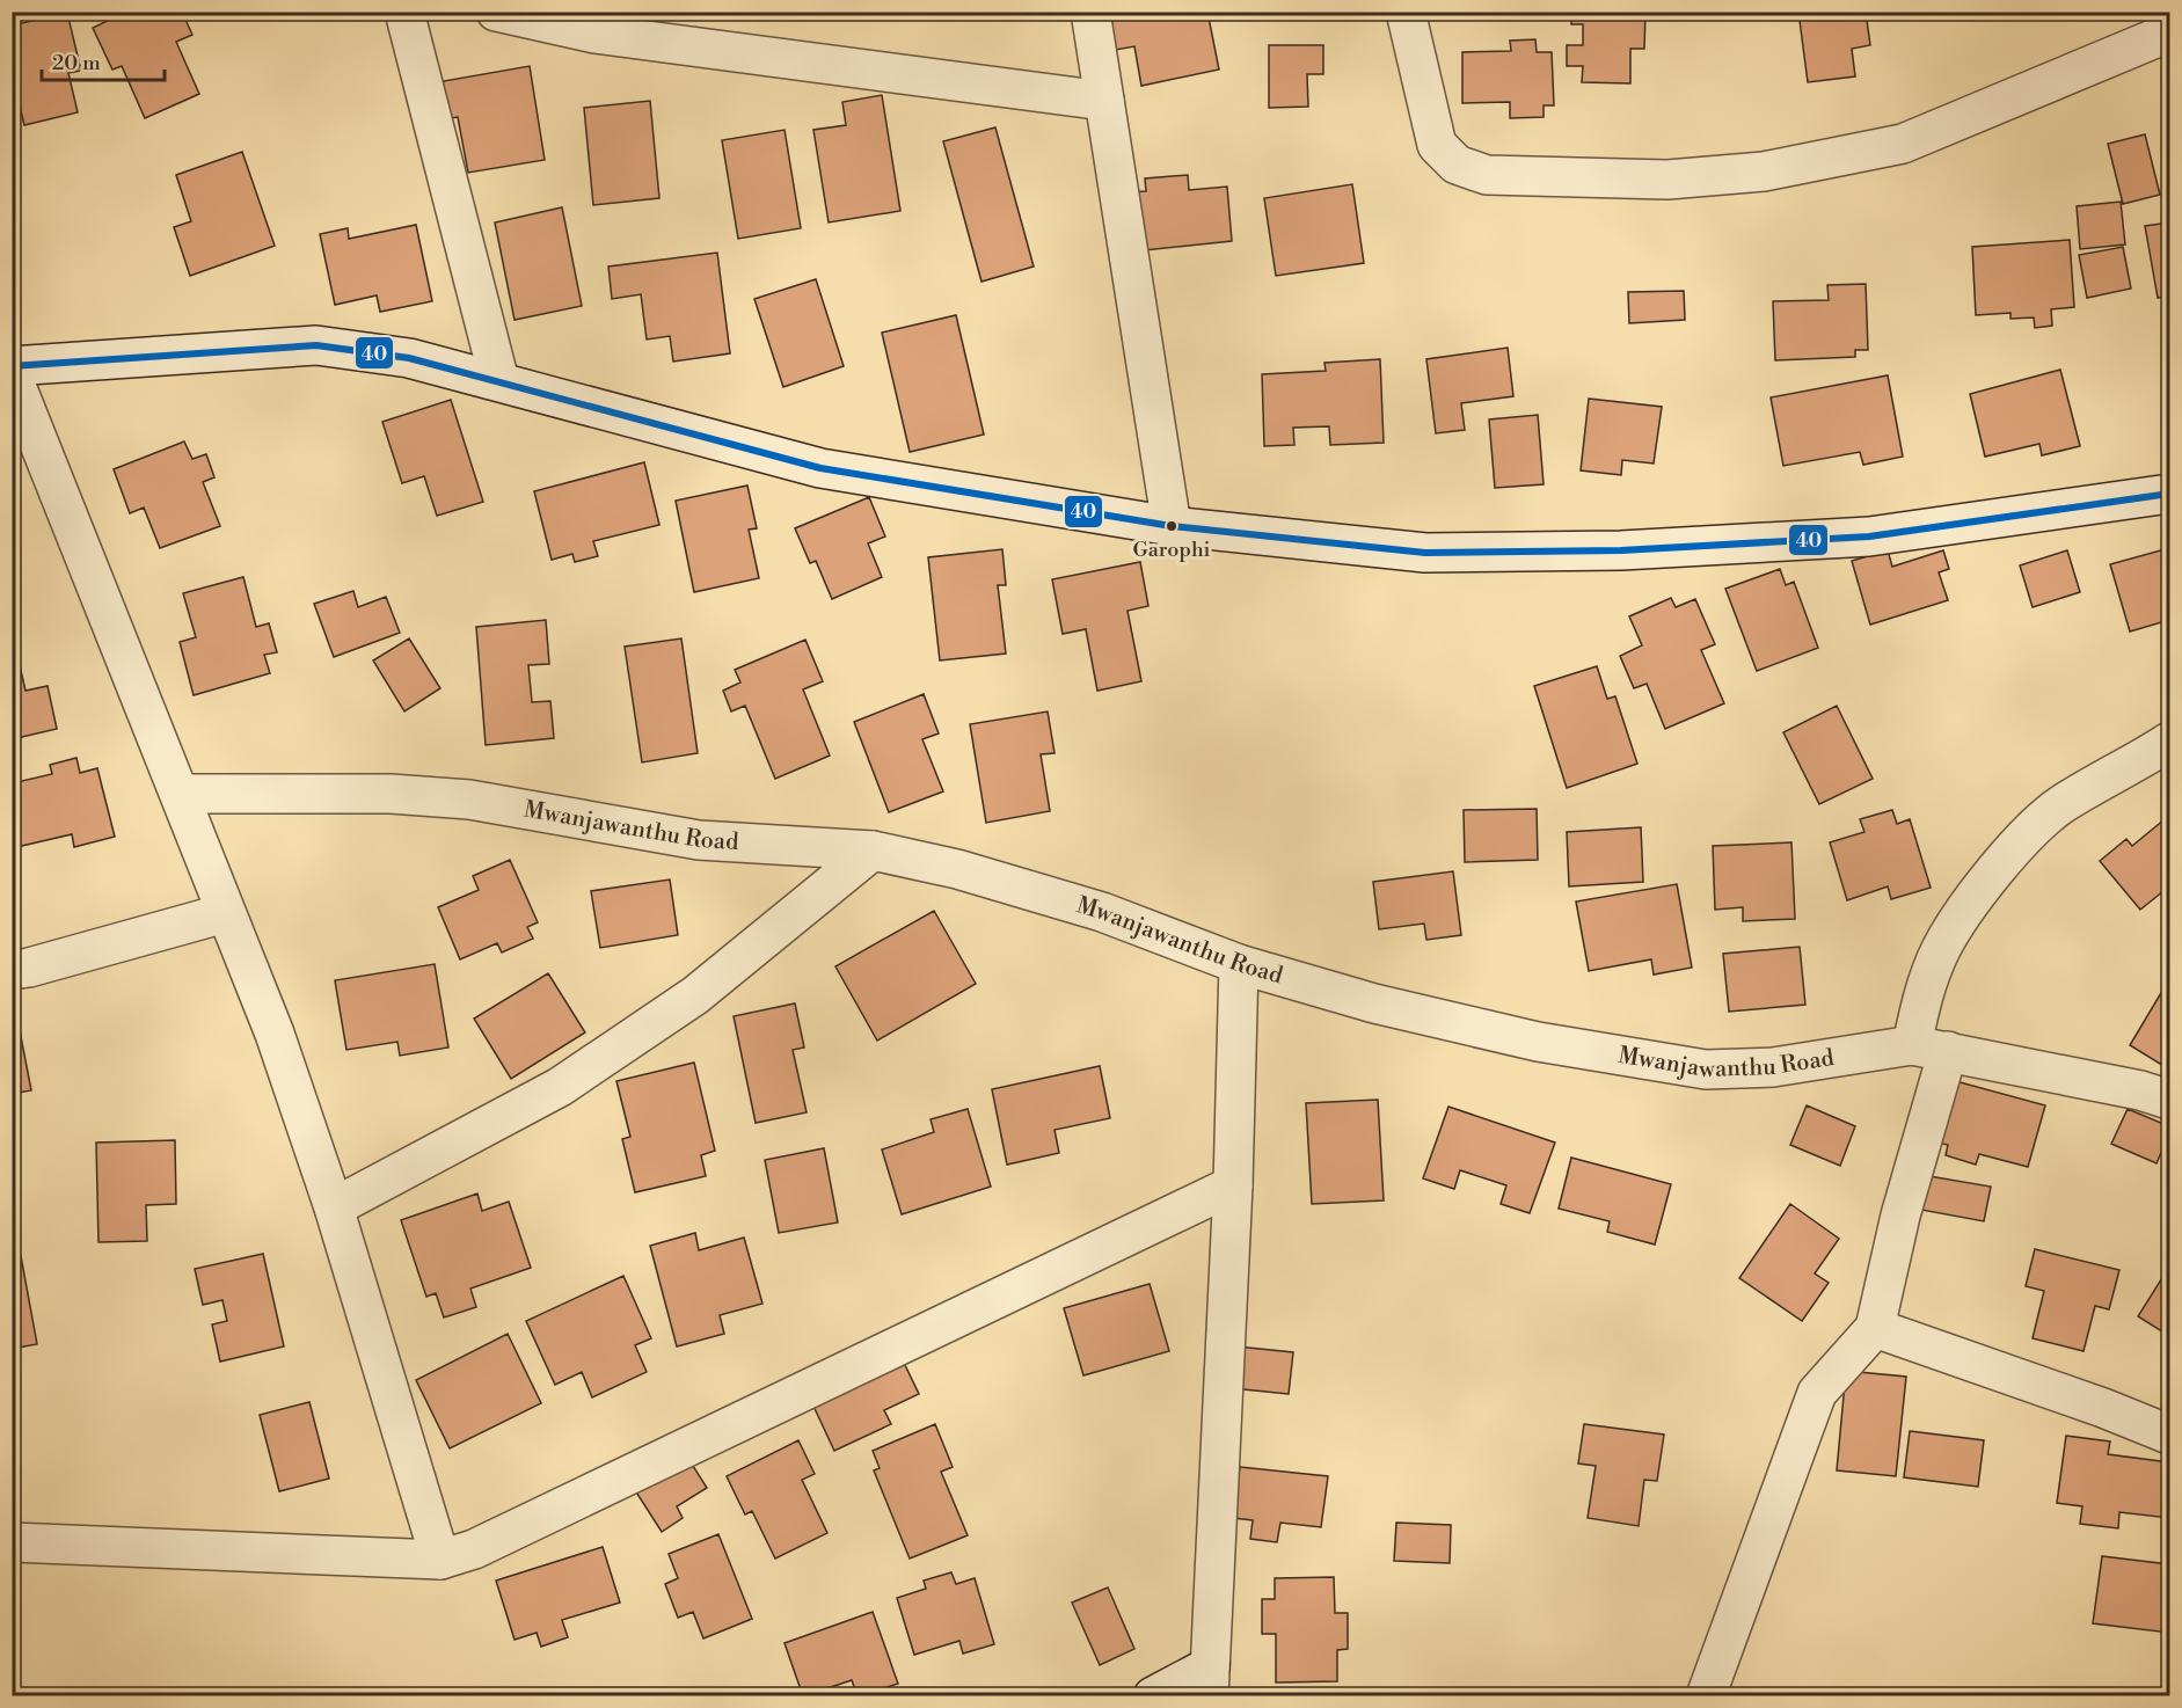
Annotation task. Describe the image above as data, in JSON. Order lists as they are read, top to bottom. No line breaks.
{"streets":{"street":["Mwanjawanthu Road"]},"places":["Garophi"],"lines":["transit line 40"],"scale_bar":"20 m"}
